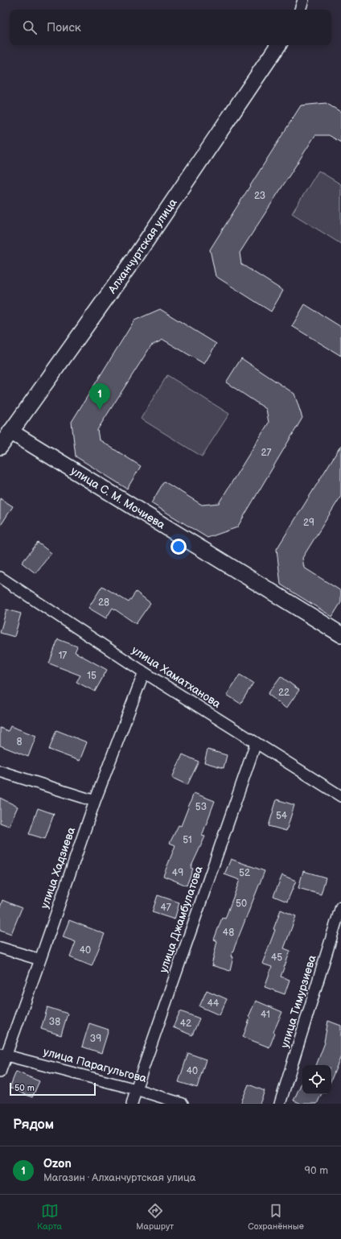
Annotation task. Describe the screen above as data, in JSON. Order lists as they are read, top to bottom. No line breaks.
{"streets":{"street":["Алханчуртская улица","улица С. М. Мочиева","улица Хаматханова","улица Хадзиева","улица Джамбулатова","улица Тимурзиева","улица Парагульгова"]},"crossings":[["Алханчуртская улица","улица С. М. Мочиева"],["улица Хаматханова","улица Хадзиева"],["улица Хаматханова","улица Джамбулатова"],["улица Хадзиева","улица Парагульгова"],["улица Джамбулатова","улица Парагульгова"]],"house_numbers":["23","27","29","28","17","15","22","8","53","54","51","49","52","50","47","48","40","45","44","41","38","42","39","40"],"scale_bar":"50 m","page":{"search":"Поиск","pins":"1","scale":"50 m","heading":"Рядом","list":[{"mark":"1","name":"Ozon","note":"Магазин · Алханчуртская улица","value":"90 m"}],"nav":["Карта","Маршрут","Сохранённые"]}}
